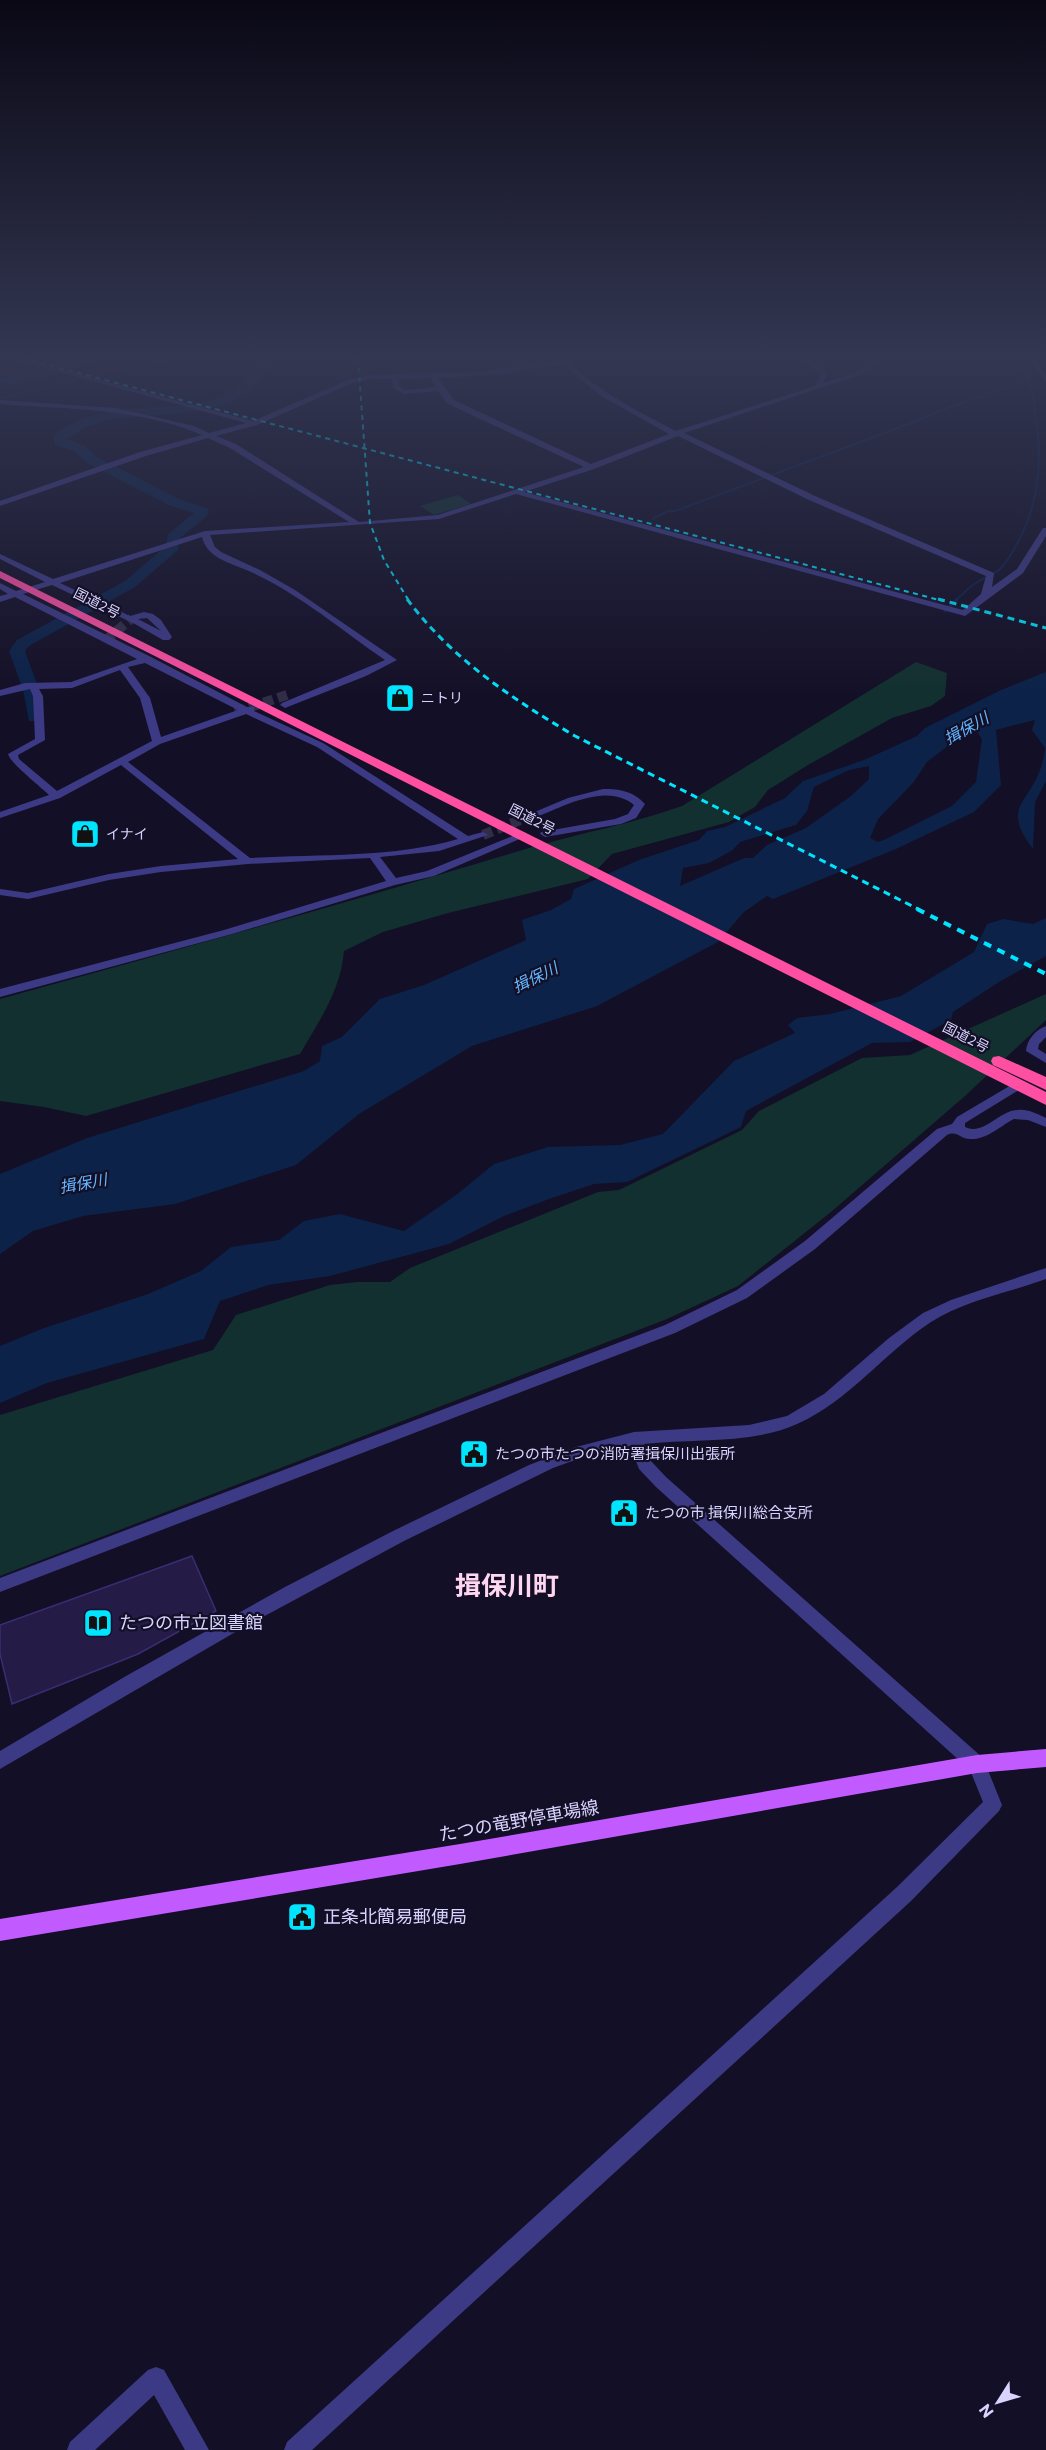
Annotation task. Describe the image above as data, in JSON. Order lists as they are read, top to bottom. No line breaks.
{"streets":{"highway":["国道2号"],"main road":["たつの竜野停車場線"]},"districts":["揖保川町"],"water":["揖保川"],"places":{"shop":["ニトリ","イナイ"],"public building":["たつの市たつの消防署揖保川出張所","たつの市 揖保川総合支所","正条北簡易郵便局"],"library":["たつの市立図書館"]},"north":"bottom left"}
